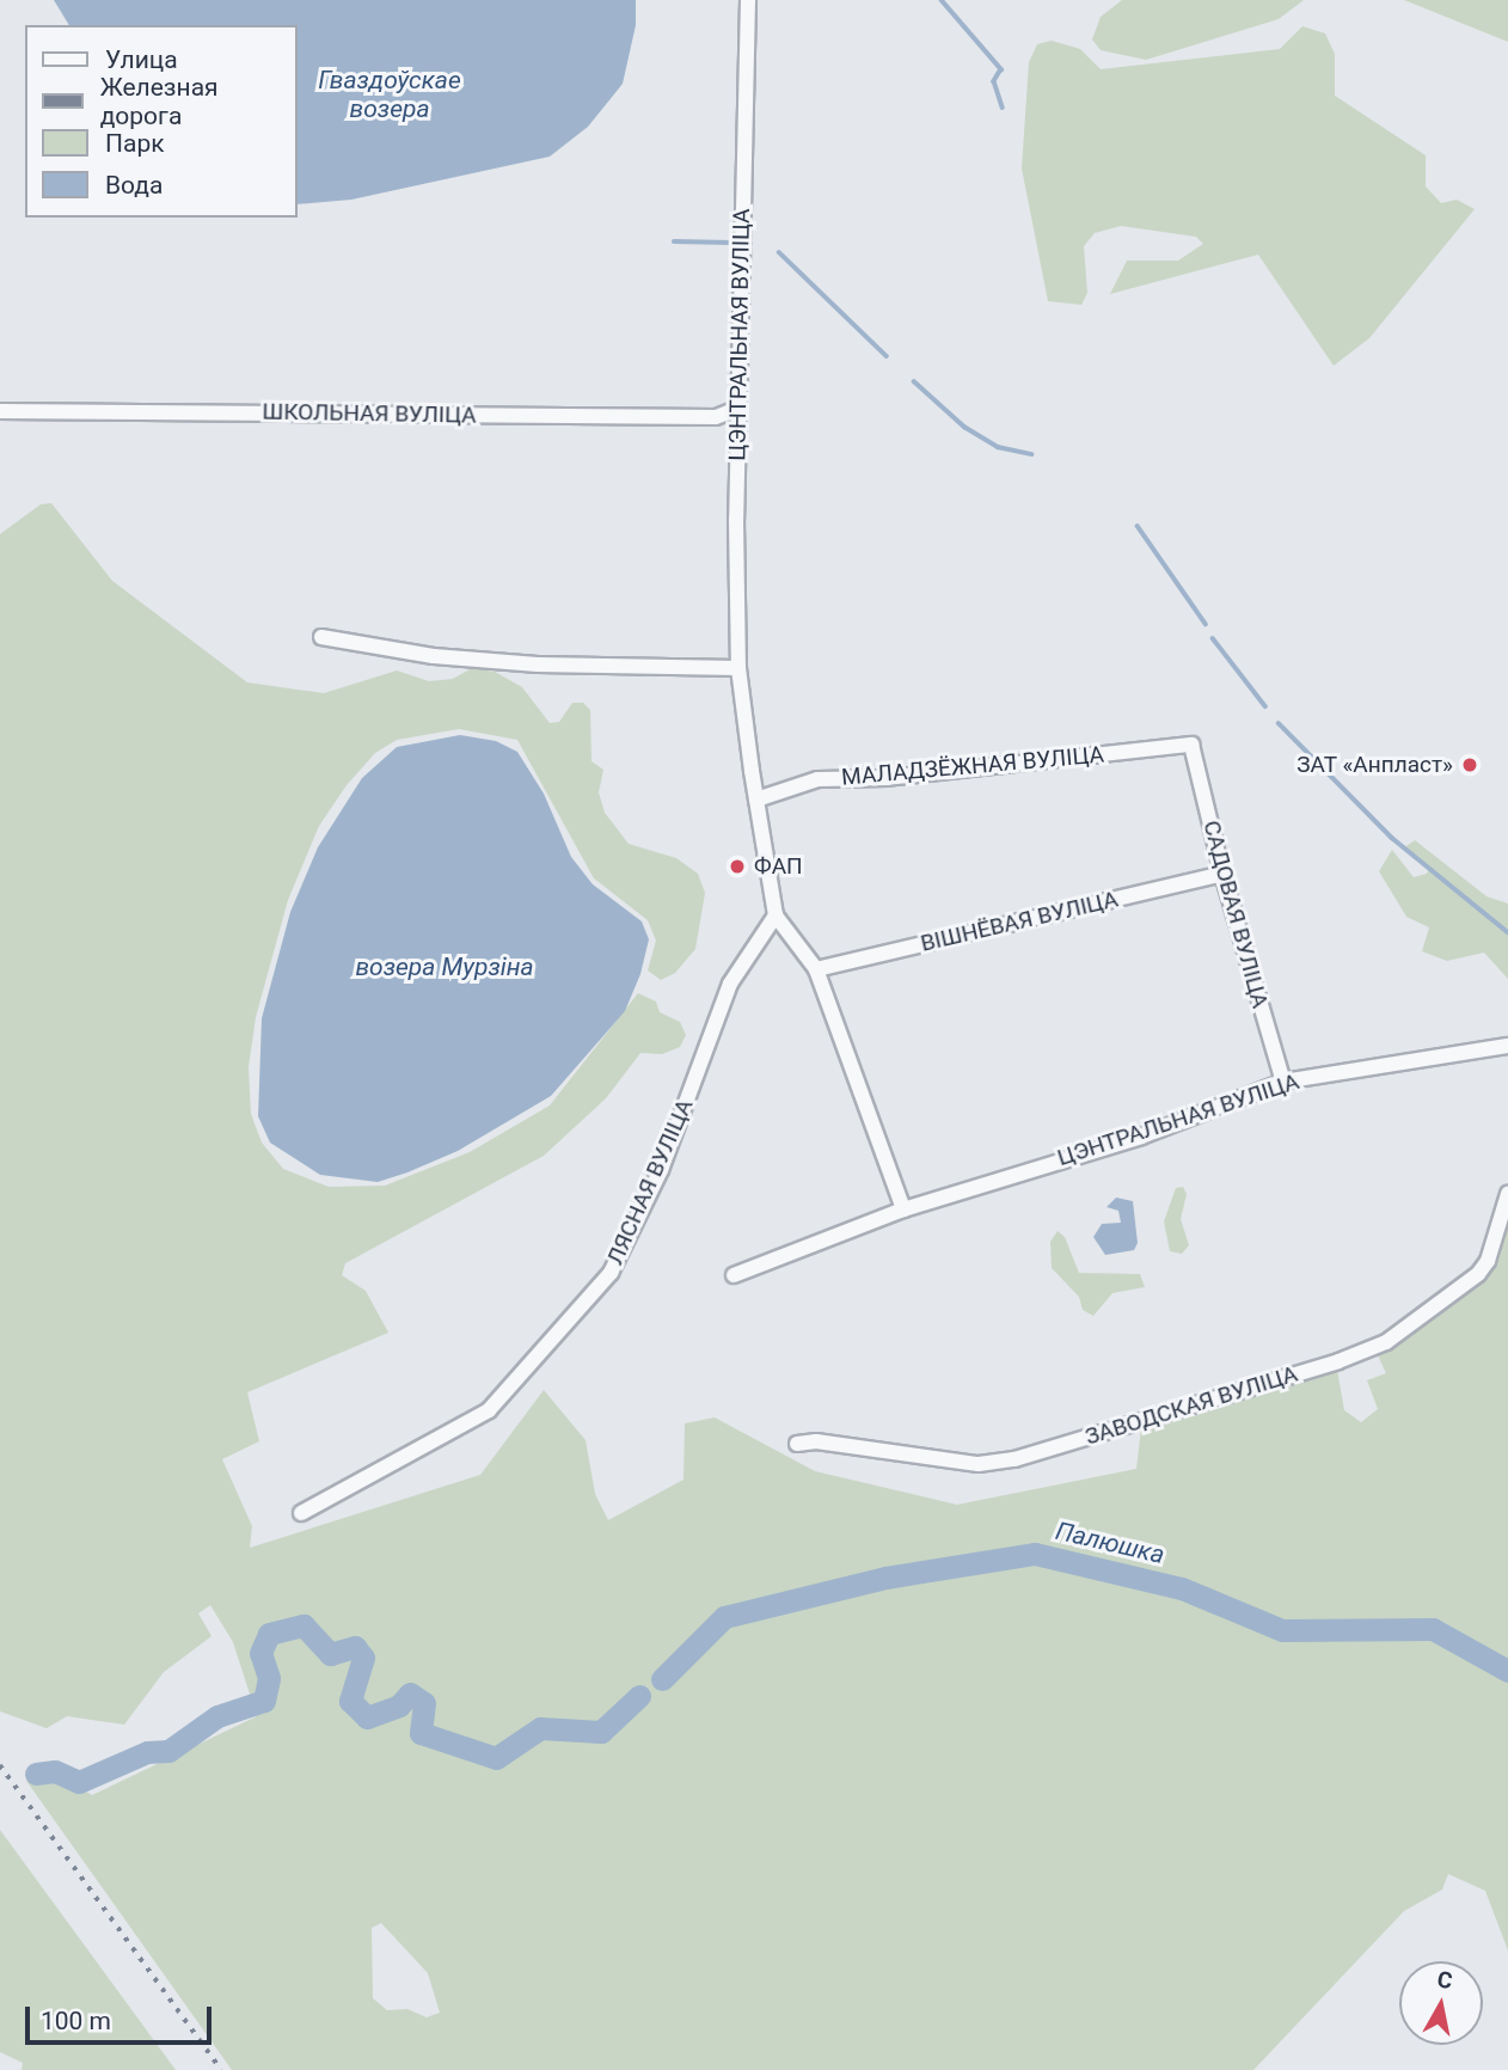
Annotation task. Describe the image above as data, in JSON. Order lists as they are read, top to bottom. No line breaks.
{"streets":{"street":["ЦЭНТРАЛЬНАЯ ВУЛІЦА","ШКОЛЬНАЯ ВУЛІЦА","МАЛАДЗЁЖНАЯ ВУЛІЦА","САДОВАЯ ВУЛІЦА","ВІШНЁВАЯ ВУЛІЦА","ЛЯСНАЯ ВУЛІЦА","ЗАВОДСКАЯ ВУЛІЦА"]},"crossings":[["ЦЭНТРАЛЬНАЯ ВУЛІЦА","ШКОЛЬНАЯ ВУЛІЦА"],["ЦЭНТРАЛЬНАЯ ВУЛІЦА","МАЛАДЗЁЖНАЯ ВУЛІЦА"],["ЦЭНТРАЛЬНАЯ ВУЛІЦА","САДОВАЯ ВУЛІЦА"],["ЦЭНТРАЛЬНАЯ ВУЛІЦА","ВІШНЁВАЯ ВУЛІЦА"],["ЦЭНТРАЛЬНАЯ ВУЛІЦА","ЛЯСНАЯ ВУЛІЦА"],["МАЛАДЗЁЖНАЯ ВУЛІЦА","САДОВАЯ ВУЛІЦА"],["САДОВАЯ ВУЛІЦА","ВІШНЁВАЯ ВУЛІЦА"]],"water":["Гваздоўскае возера","возера Мурзіна","Палюшка"],"places":["ЗАТ «Анпласт»","ФАП"],"legend":["Улица","Железная дорога","Парк","Вода"],"scale_bar":"100 m","north":"top"}
